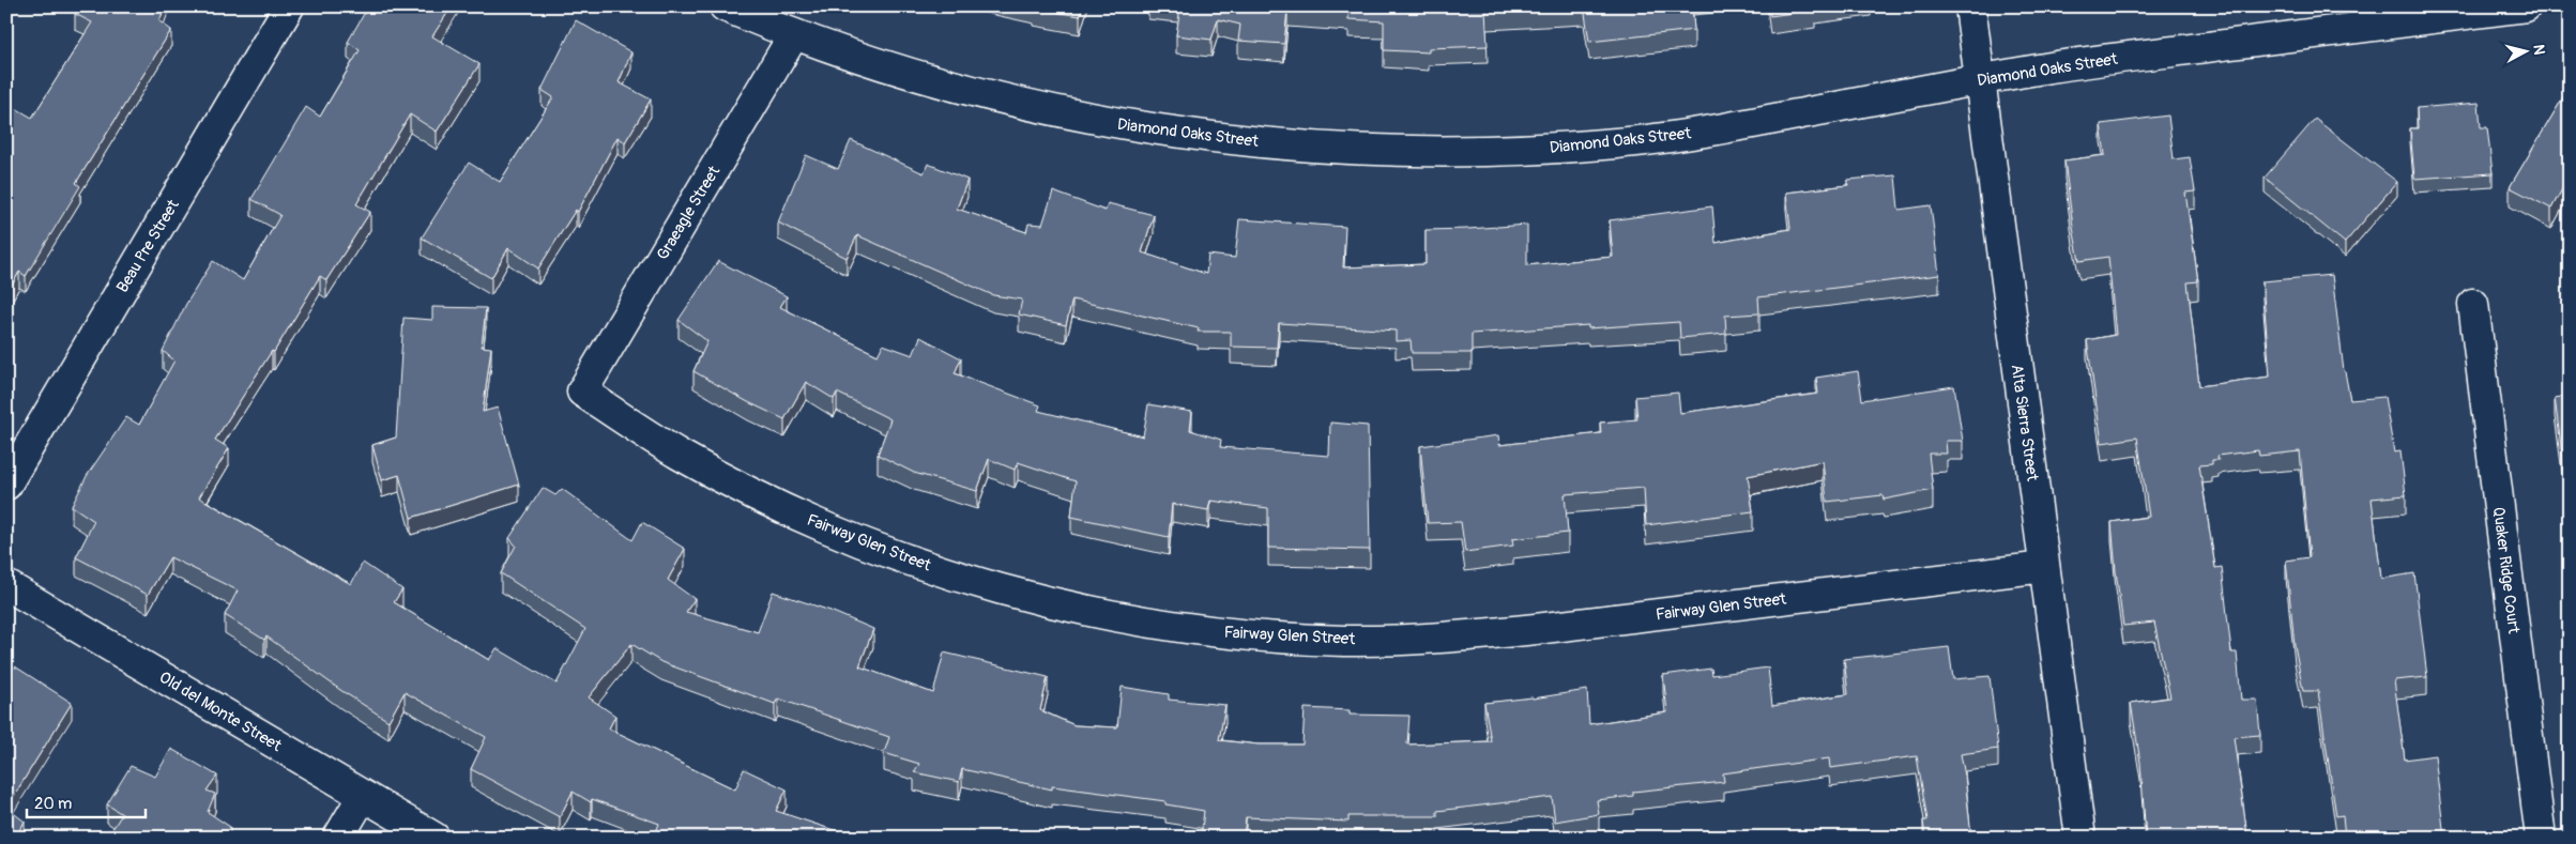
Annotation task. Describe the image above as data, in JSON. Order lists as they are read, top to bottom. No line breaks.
{"streets":{"street":["Diamond Oaks Street","Graeagle Street","Beau Pre Street","Alta Sierra Street","Fairway Glen Street","Quaker Ridge Court","Old del Monte Street"]},"crossings":[["Diamond Oaks Street","Graeagle Street"],["Diamond Oaks Street","Alta Sierra Street"],["Graeagle Street","Fairway Glen Street"],["Alta Sierra Street","Fairway Glen Street"]],"scale_bar":"20 m","north":"right"}
